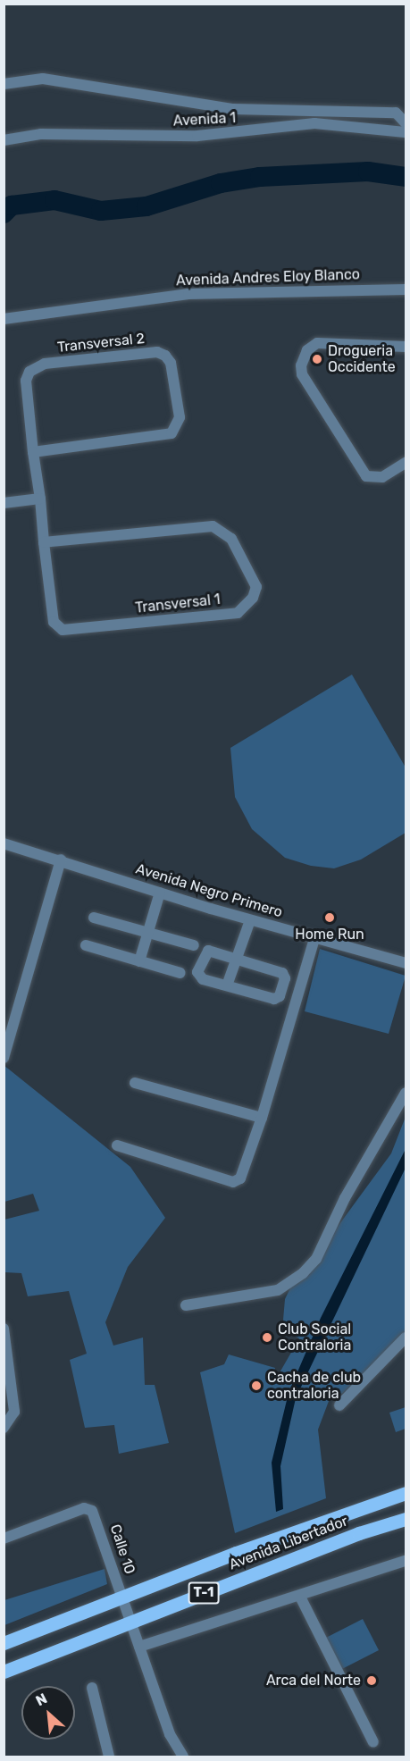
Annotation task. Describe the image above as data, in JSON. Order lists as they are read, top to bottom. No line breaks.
{"streets":{"main road":["Avenida Libertador","T-1"],"street":["Avenida 1","Avenida Andres Eloy Blanco","Transversal 2","Transversal 1","Avenida Negro Primero","Calle 10"]},"crossings":[["Transversal 2","Transversal 1"],["Avenida Libertador","Calle 10"]],"places":["Drogueria Occidente","Home Run","Club Social Contraloria","Cacha de club contraloria","Arca del Norte"],"north":"top left"}
